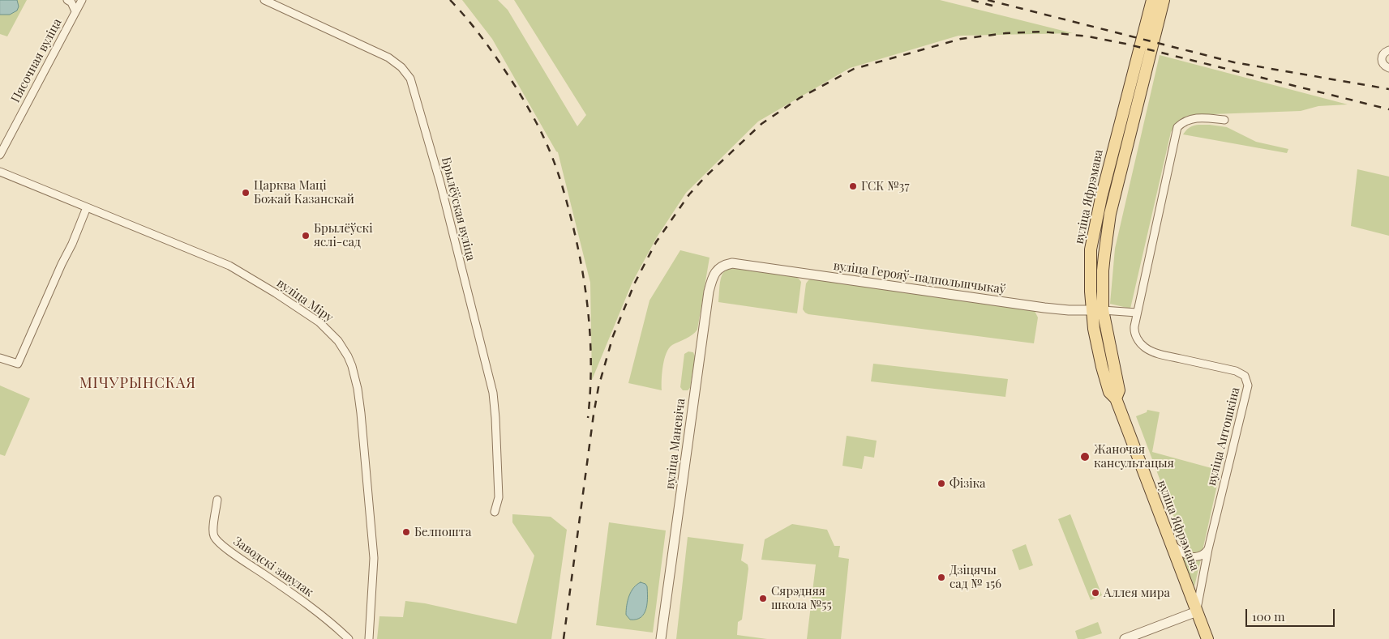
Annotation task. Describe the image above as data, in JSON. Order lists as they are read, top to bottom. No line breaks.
{"streets":{"main road":["вуліца Яфрэмава"],"street":["Пясочная вуліца","Брылёўская вуліца","вуліца Герояў-падпольшчыкаў","вуліца Міру","вуліца Антошкіна","вуліца Маневіча","Заводскі завулак"]},"crossings":[["вуліца Яфрэмава","вуліца Герояў-падпольшчыкаў"],["вуліца Яфрэмава","вуліца Антошкіна"],["вуліца Герояў-падпольшчыкаў","вуліца Маневіча"]],"districts":["МІЧУРЫНСКАЯ"],"places":["ГСК №37","Царква Маці Божай Казанскай","Брылёўскі яслі-сад","Жаночая кансультацыя","Фізіка","Белпошта","Дзіцячы сад № 156","Аллея мира","Сярэдняя школа №55"],"scale_bar":"100 m"}
